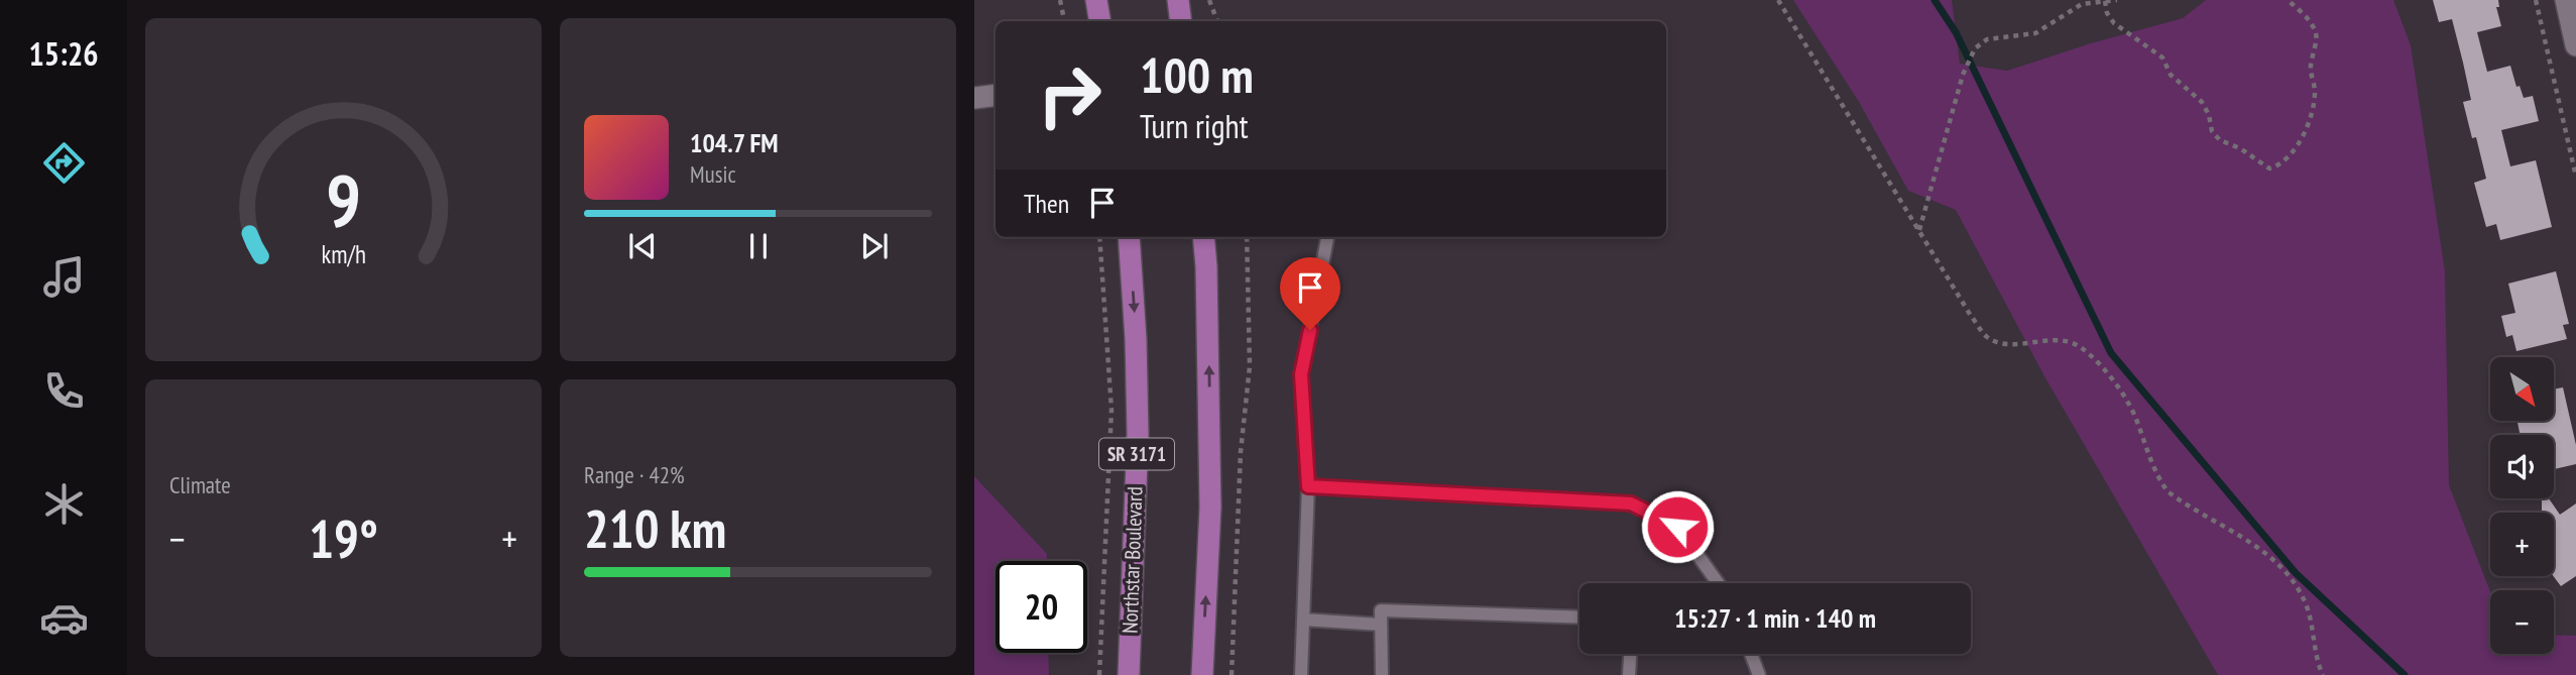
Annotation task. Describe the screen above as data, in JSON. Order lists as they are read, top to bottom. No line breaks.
{"streets":{"main road":["SR 3171","Northstar Boulevard"]},"north":"bottom right","page":{"tabs":"15:26","turn":["100 m","Turn right"],"song":["104.7 FM","Music"],"then":"Then","map_buttons":["+","−"],"tile":["Climate",["Range · 42%","210 km"]],"heat":["−","19°","+"],"limit":"20","trip":"15:27 · 1 min · 140 m","gauge":["9","km/h"]}}
